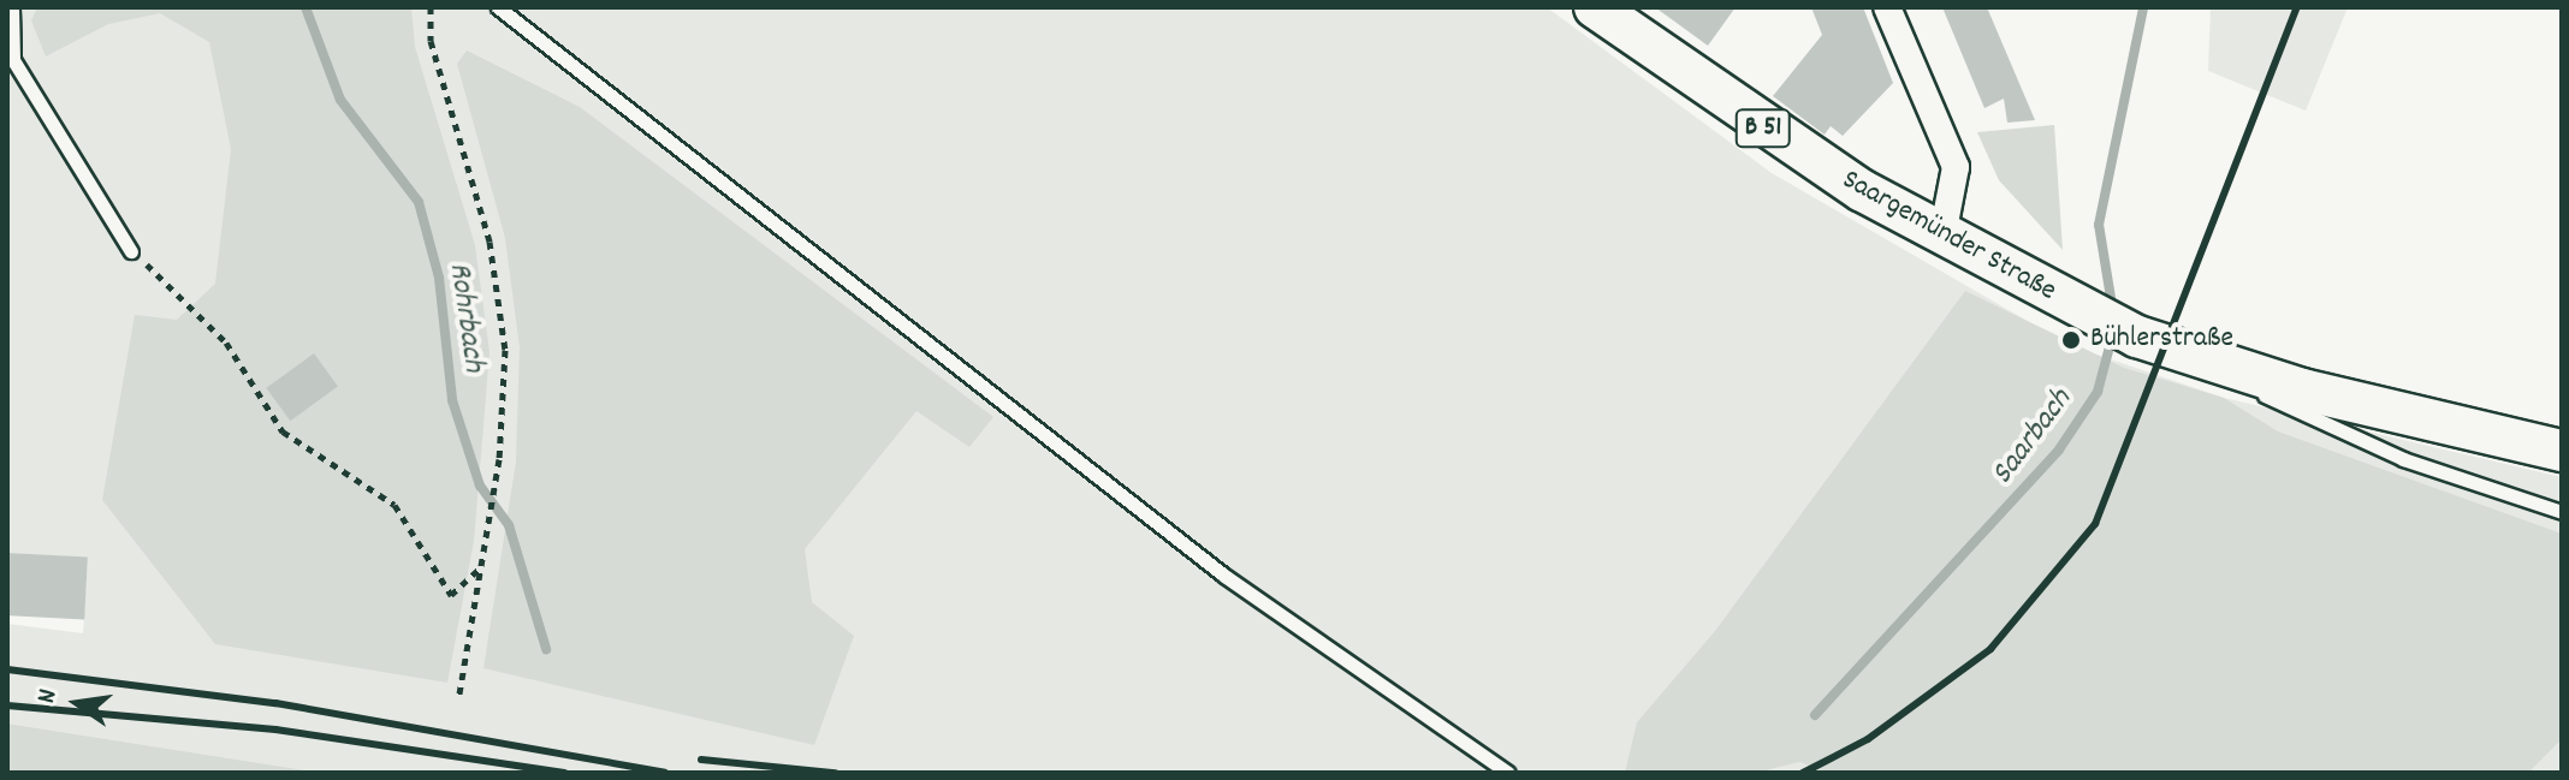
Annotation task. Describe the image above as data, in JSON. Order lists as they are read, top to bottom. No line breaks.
{"streets":{"main road":["B 51","Saargemünder Straße"]},"water":["Rohrbach","Saarbach"],"places":["Bühlerstraße"],"north":"left"}
